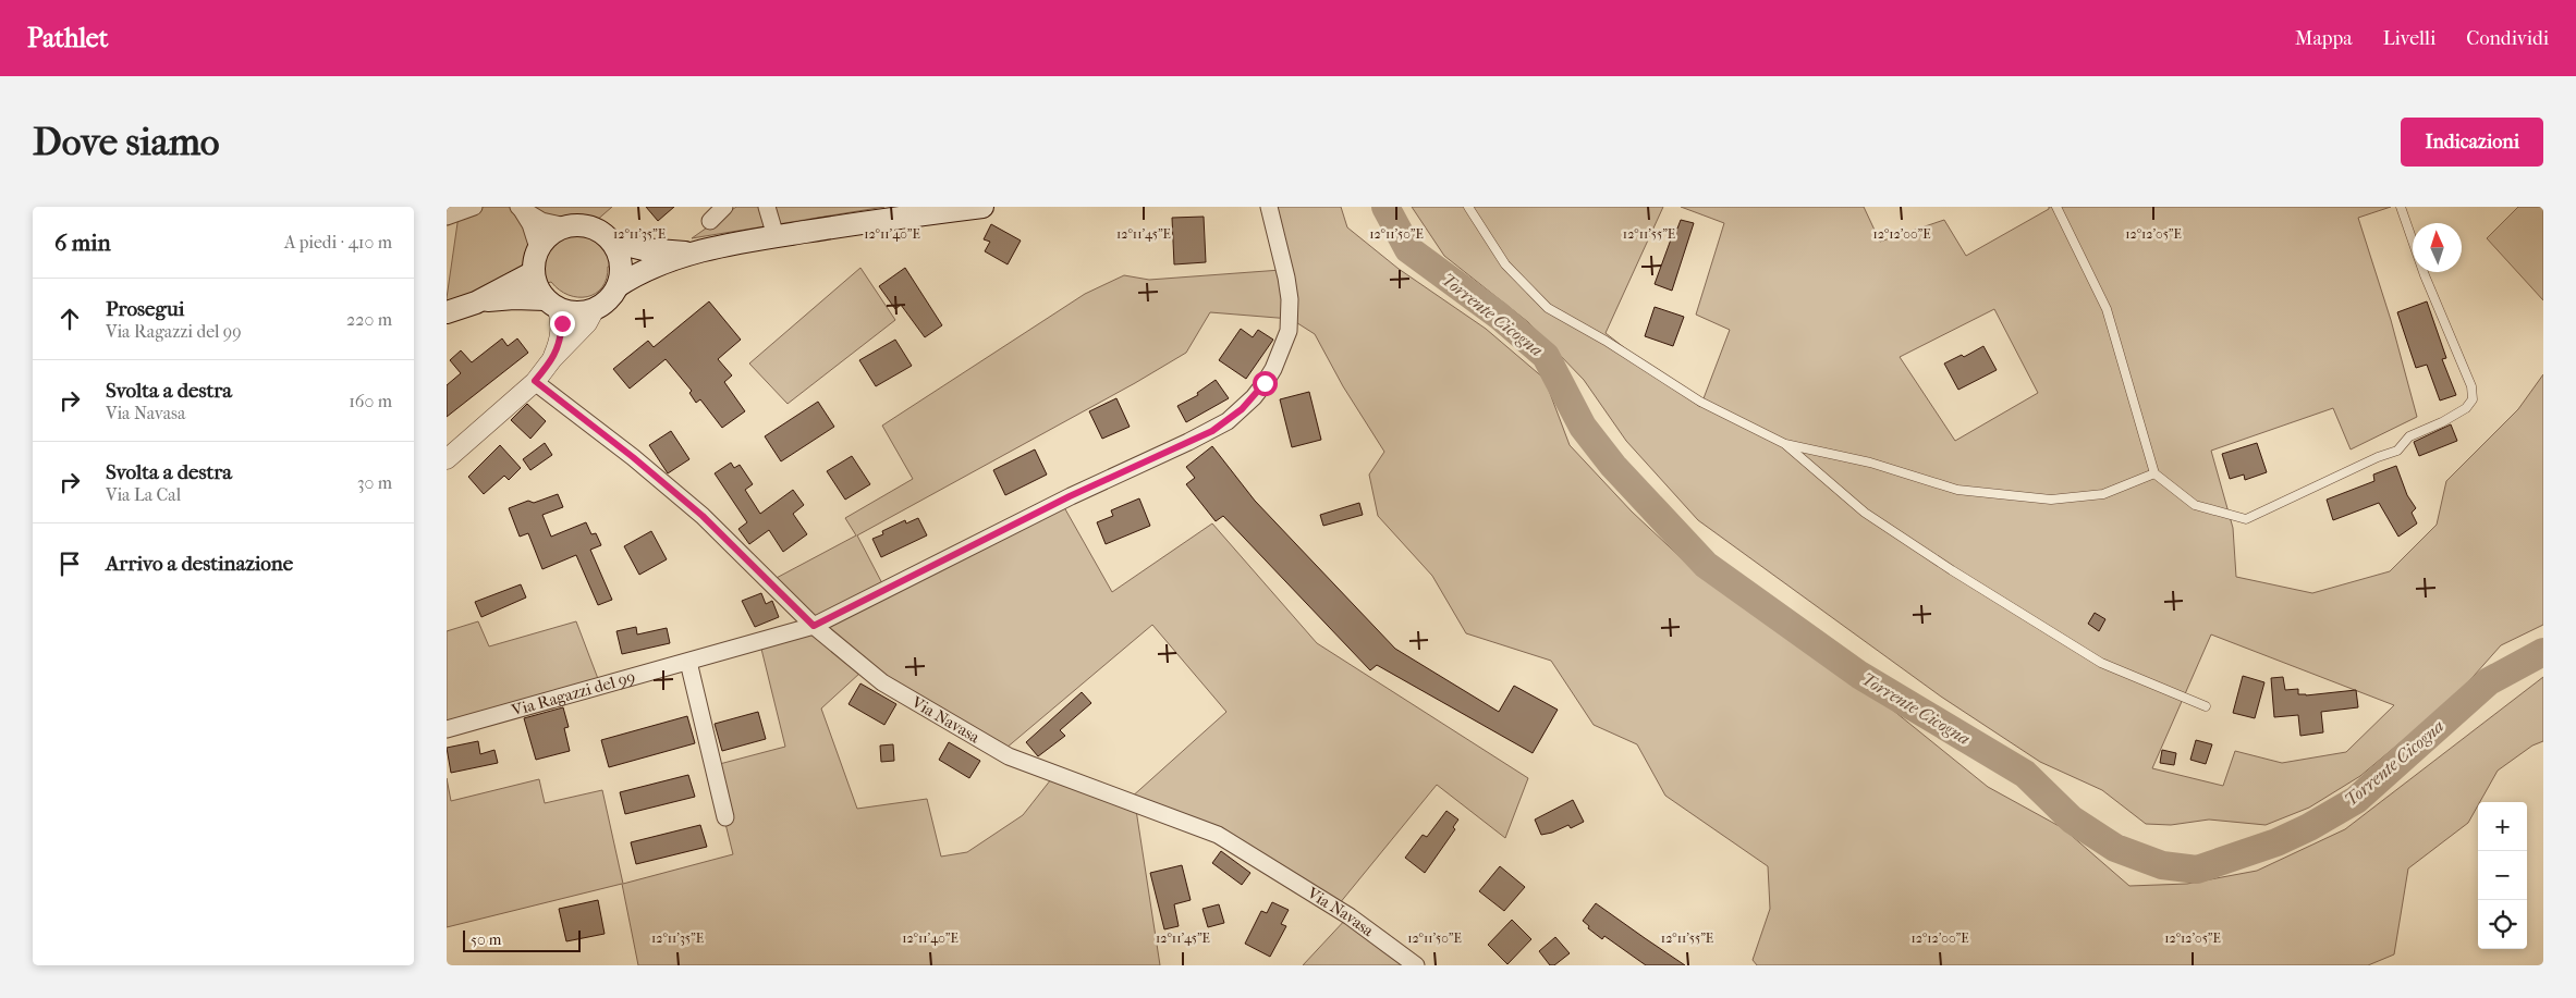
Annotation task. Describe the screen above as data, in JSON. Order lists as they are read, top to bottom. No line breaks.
{"streets":{"street":["Via Ragazzi del 99","Via Navasa"]},"crossings":[["Via Ragazzi del 99","Via Navasa"]],"water":["Torrente Cicogna"],"scale_bar":"50 m","north":"top","page":{"header":"Pathlet","nav":["Mappa","Livelli","Condividi"],"buttons":"Indicazioni","title":"Dove siamo","heading":["6 min","A piedi · 410 m"],"list":[["Prosegui","Via Ragazzi del 99","220 m"],["Svolta a destra","Via Navasa","160 m"],["Svolta a destra","Via La Cal","30 m"],"Arrivo a destinazione"],"map_buttons":["+","−"],"scale":"50 m"},"coordinates":["12°11'50\"E","12°12'05\"E","12°11'35\"E","12°11'40\"E","12°11'45\"E","12°11'55\"E","12°12'00\"E"]}
